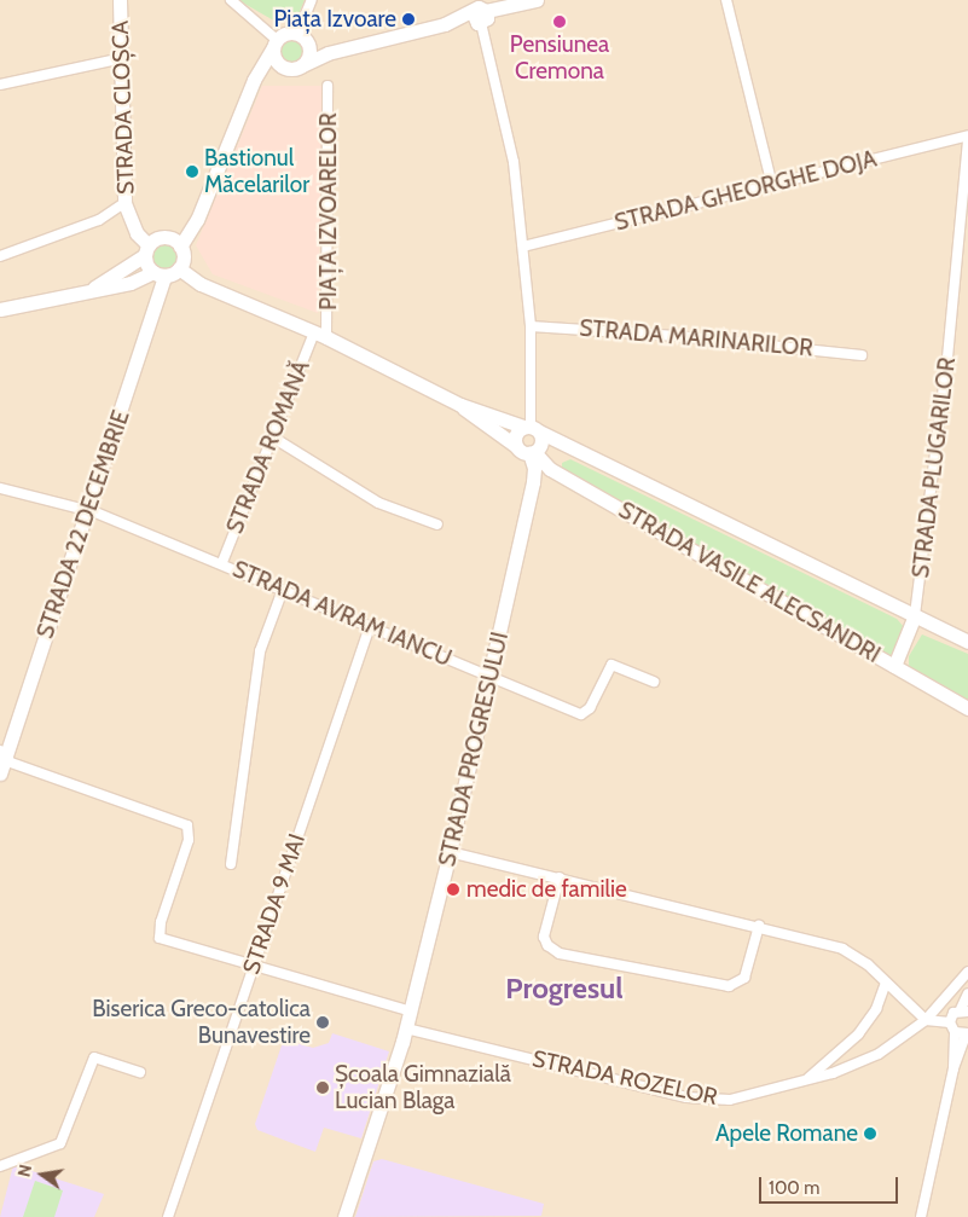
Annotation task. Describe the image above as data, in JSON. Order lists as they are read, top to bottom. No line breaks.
{"streets":{"street":["STRADA CLOȘCA","STRADA GHEORGHE DOJA","PIAȚA IZVOARELOR","STRADA MARINARILOR","STRADA ROMANĂ","STRADA PLUGARILOR","STRADA 22 DECEMBRIE","STRADA VASILE ALECSANDRI","STRADA AVRAM IANCU","STRADA PROGRESULUI","STRADA 9 MAI","STRADA ROZELOR"]},"crossings":[["STRADA CLOȘCA","STRADA 22 DECEMBRIE"],["STRADA CLOȘCA","STRADA VASILE ALECSANDRI"],["PIAȚA IZVOARELOR","STRADA ROMANĂ"],["PIAȚA IZVOARELOR","STRADA VASILE ALECSANDRI"],["STRADA ROMANĂ","STRADA VASILE ALECSANDRI"],["STRADA ROMANĂ","STRADA AVRAM IANCU"],["STRADA PLUGARILOR","STRADA VASILE ALECSANDRI"],["STRADA 22 DECEMBRIE","STRADA VASILE ALECSANDRI"],["STRADA 22 DECEMBRIE","STRADA AVRAM IANCU"],["STRADA VASILE ALECSANDRI","STRADA PROGRESULUI"],["STRADA AVRAM IANCU","STRADA PROGRESULUI"],["STRADA AVRAM IANCU","STRADA 9 MAI"],["STRADA PROGRESULUI","STRADA ROZELOR"]],"districts":["Progresul"],"places":["Piața Izvoare","Pensiunea Cremona","Bastionul Măcelarilor","medic de familie","Biserica Greco-catolica Bunavestire","Școala Gimnazială Lucian Blaga","Apele Romane"],"scale_bar":"100 m","north":"left"}
